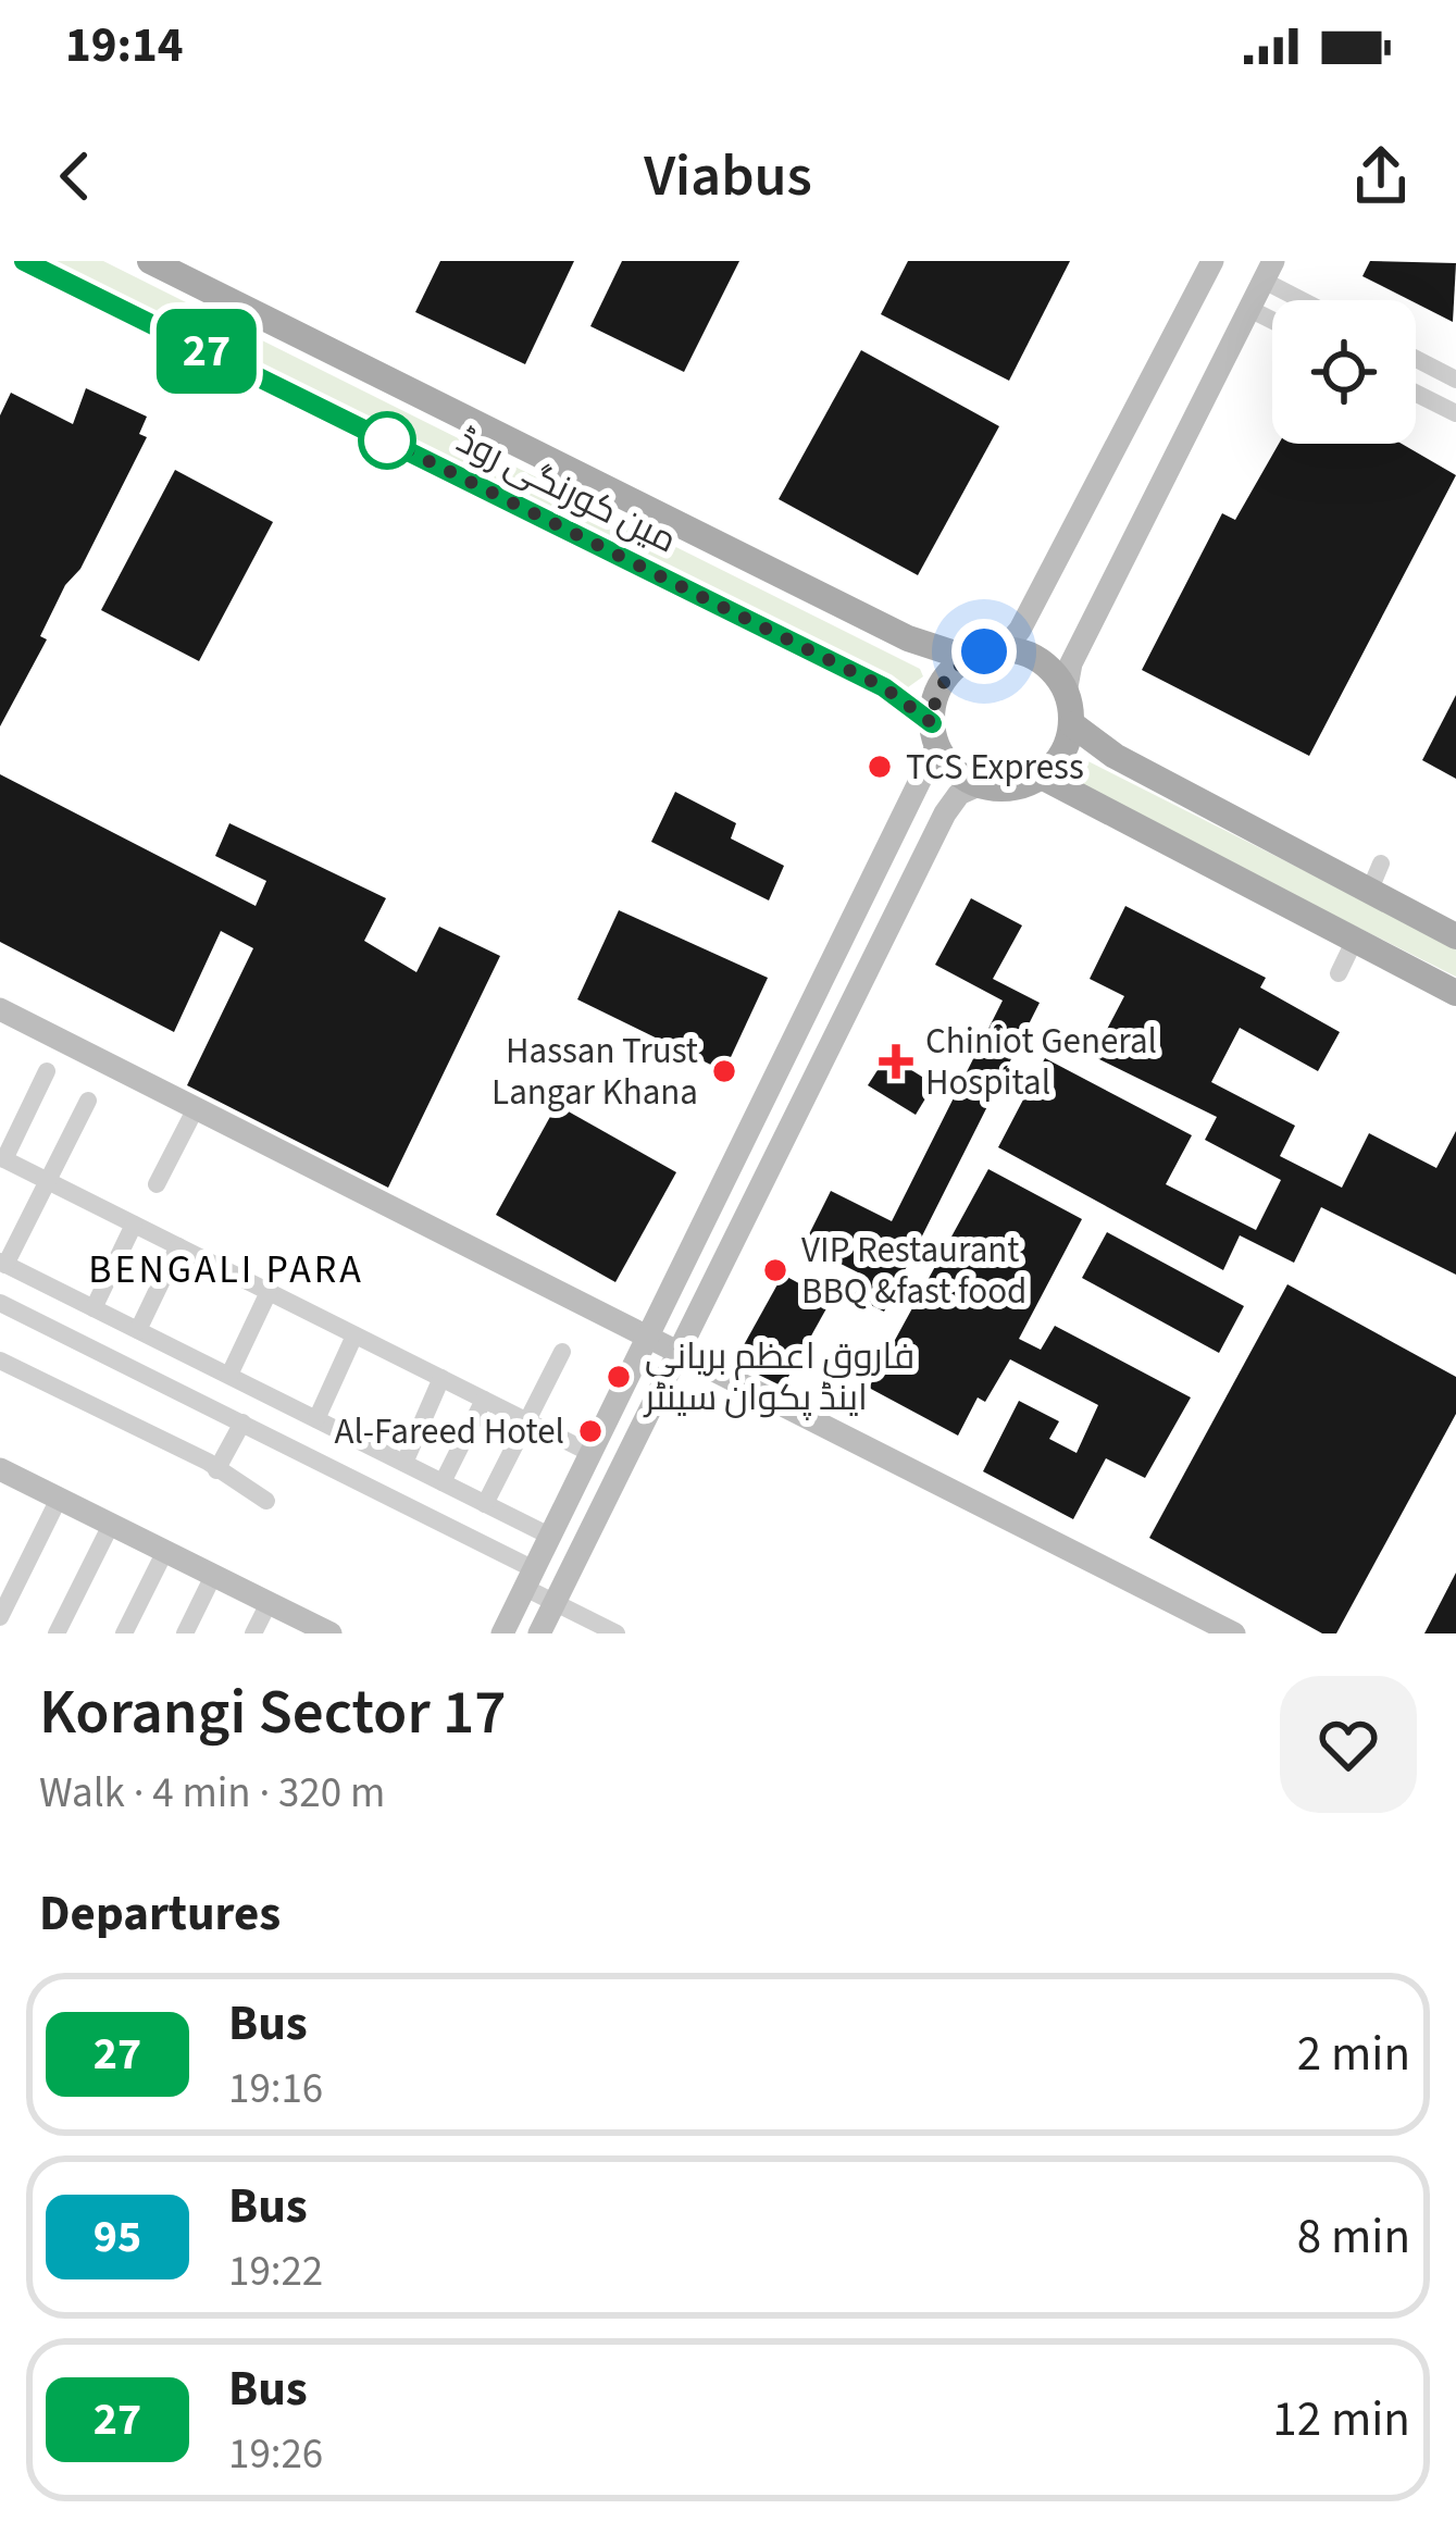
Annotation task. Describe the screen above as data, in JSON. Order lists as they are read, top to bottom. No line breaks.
{"streets":{"main road":["مین کورنگی روڈ"]},"districts":["BENGALI PARA"],"places":{"other":["TCS Express","Hassan Trust Langar Khana","VIP Restaurant BBQ &fast food","فاروق اعظم بریانی اینڈ پکوان سینٹر","Al-Fareed Hotel"],"health":["Chiniot General Hospital"]},"lines":["bus line 27"],"page":{"status":"19:14","header":"Viabus","on_map":"27","heading":[["Korangi Sector 17","Walk · 4 min · 320 m"],"Departures"],"list":[{"mark":"27","name":"Bus","note":"19:16","value":"2 min"},{"mark":"95","name":"Bus","note":"19:22","value":"8 min"},{"mark":"27","name":"Bus","note":"19:26","value":"12 min"}]}}
